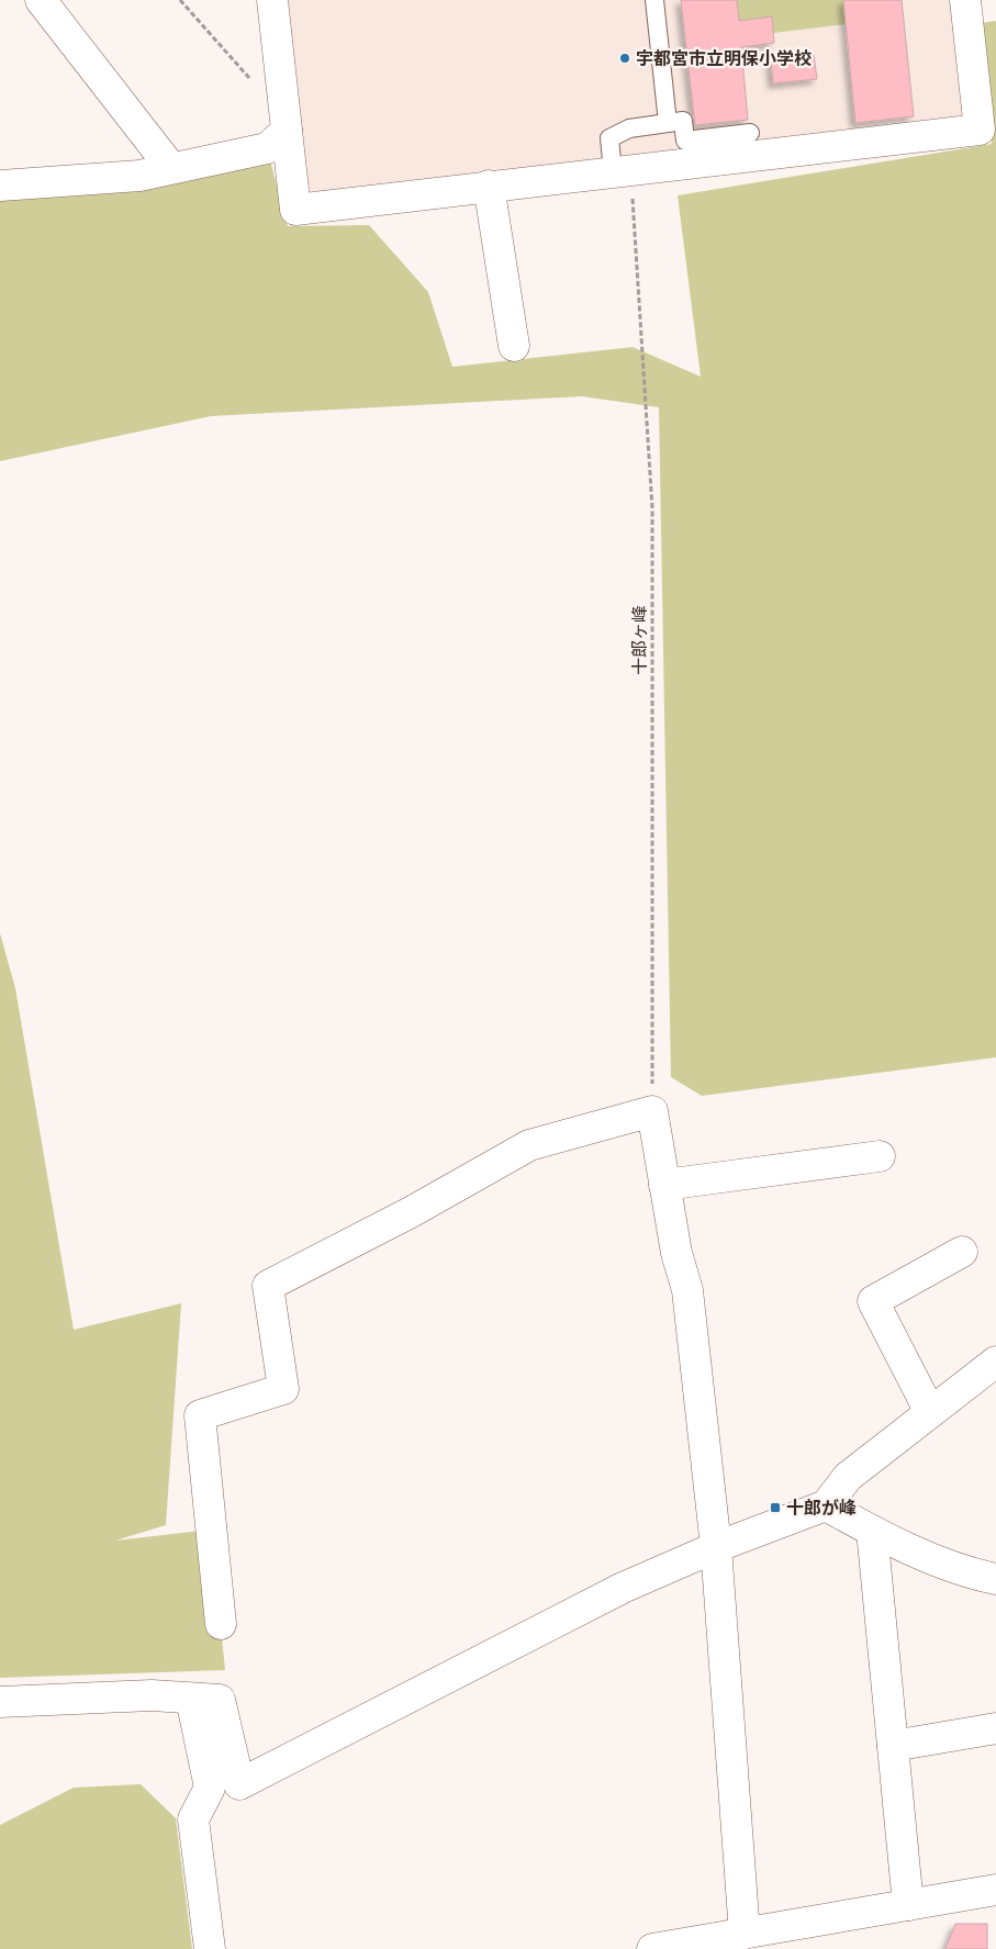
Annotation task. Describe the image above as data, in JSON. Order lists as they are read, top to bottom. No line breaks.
{"streets":{"path":["十郎ヶ峰"]},"places":{"other":["宇都宮市立明保小学校"],"transit":["十郎が峰"]}}
